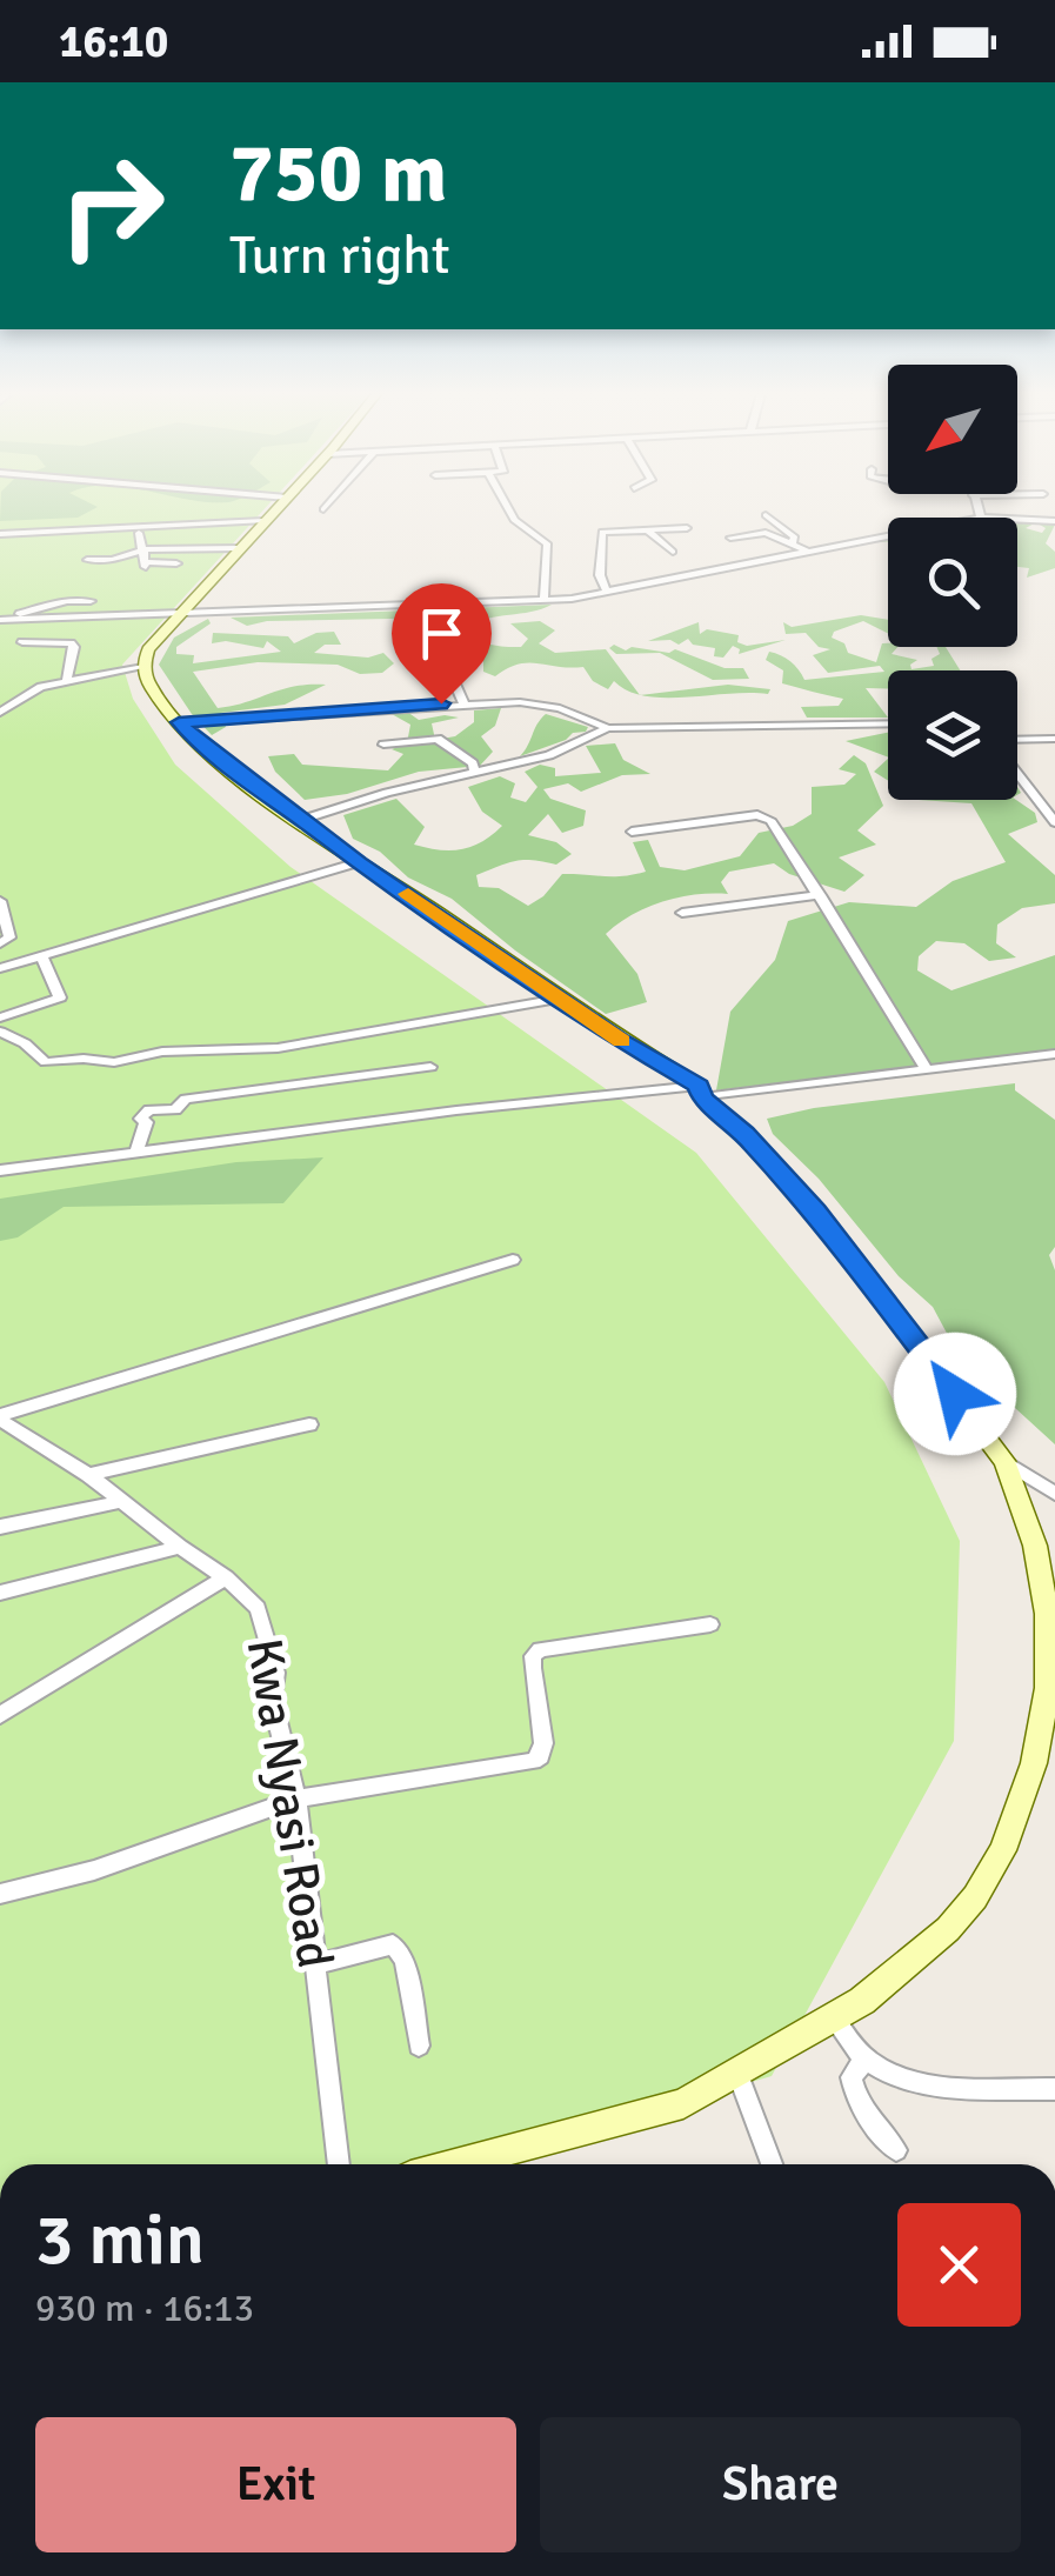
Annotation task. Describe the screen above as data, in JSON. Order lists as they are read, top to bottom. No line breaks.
{"streets":{"street":["Kwa Nyasi Road"]},"north":"bottom left","page":{"status":"16:10","turn":["750 m","Turn right"],"heading":["3 min","930 m · 16:13"],"buttons":["Exit","Share"]}}
